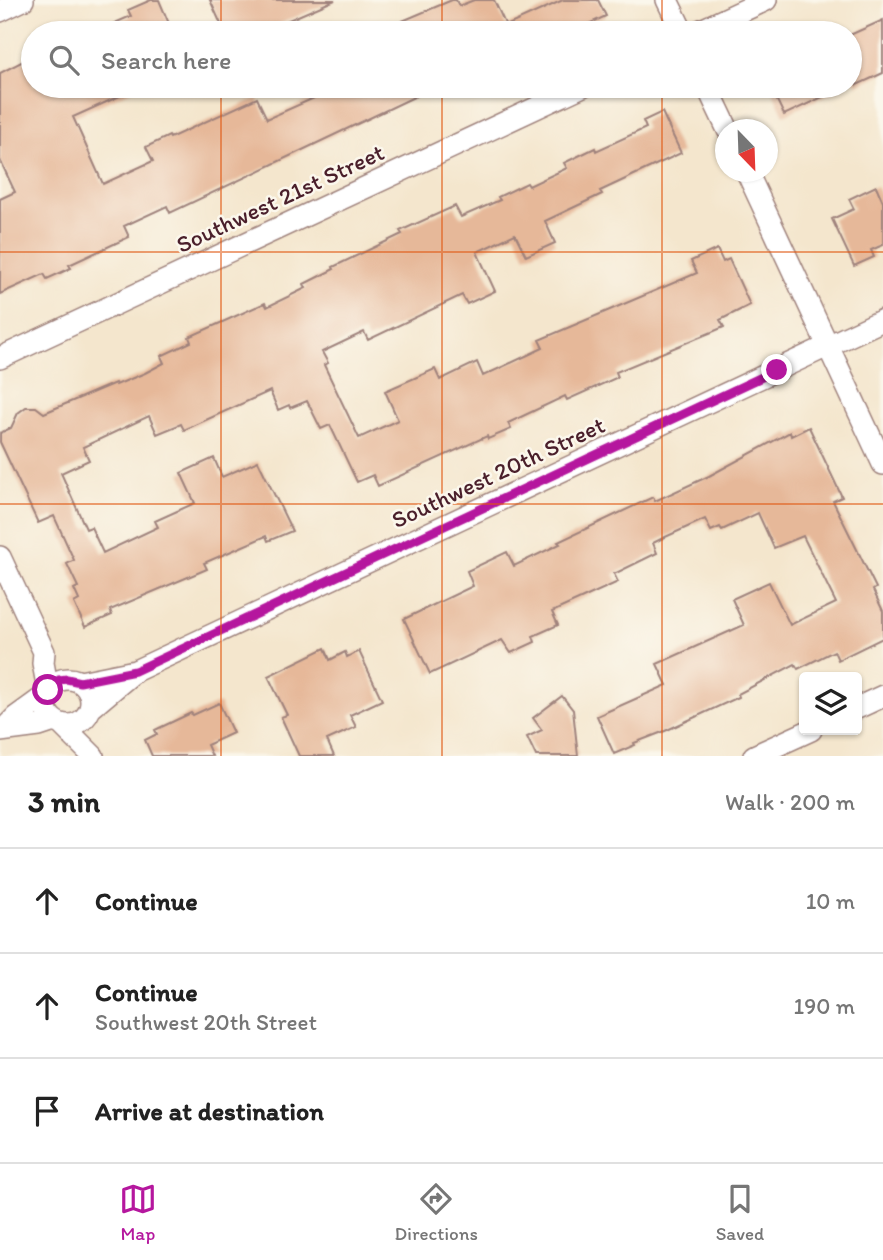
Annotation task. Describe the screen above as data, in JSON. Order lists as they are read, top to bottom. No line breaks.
{"streets":{"street":["Southwest 21st Street","Southwest 20th Street"]},"north":"bottom right","page":{"search":"Search here","heading":["3 min","Walk · 200 m"],"list":[["Continue","10 m"],["Continue","Southwest 20th Street","190 m"],"Arrive at destination"],"nav":["Map","Directions","Saved"]}}
